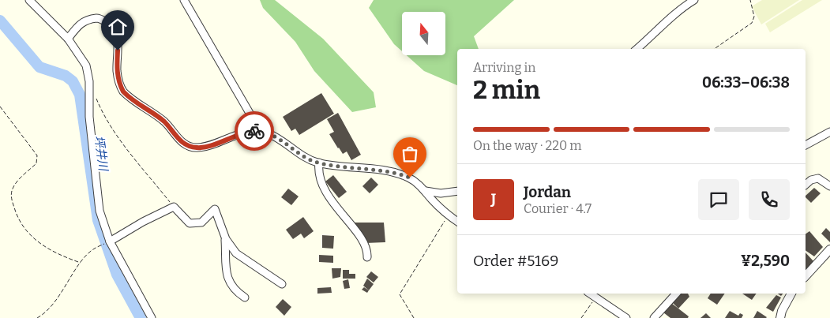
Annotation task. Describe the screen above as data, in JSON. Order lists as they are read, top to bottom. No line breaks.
{"water":["坪井川"],"north":"top","page":{"heading":["2 min","Arriving in","06:33–06:38"],"panel":["Jordan","Courier · 4.7","Order #5169","¥2,590"],"bar":"On the way · 220 m","round":"J"}}
